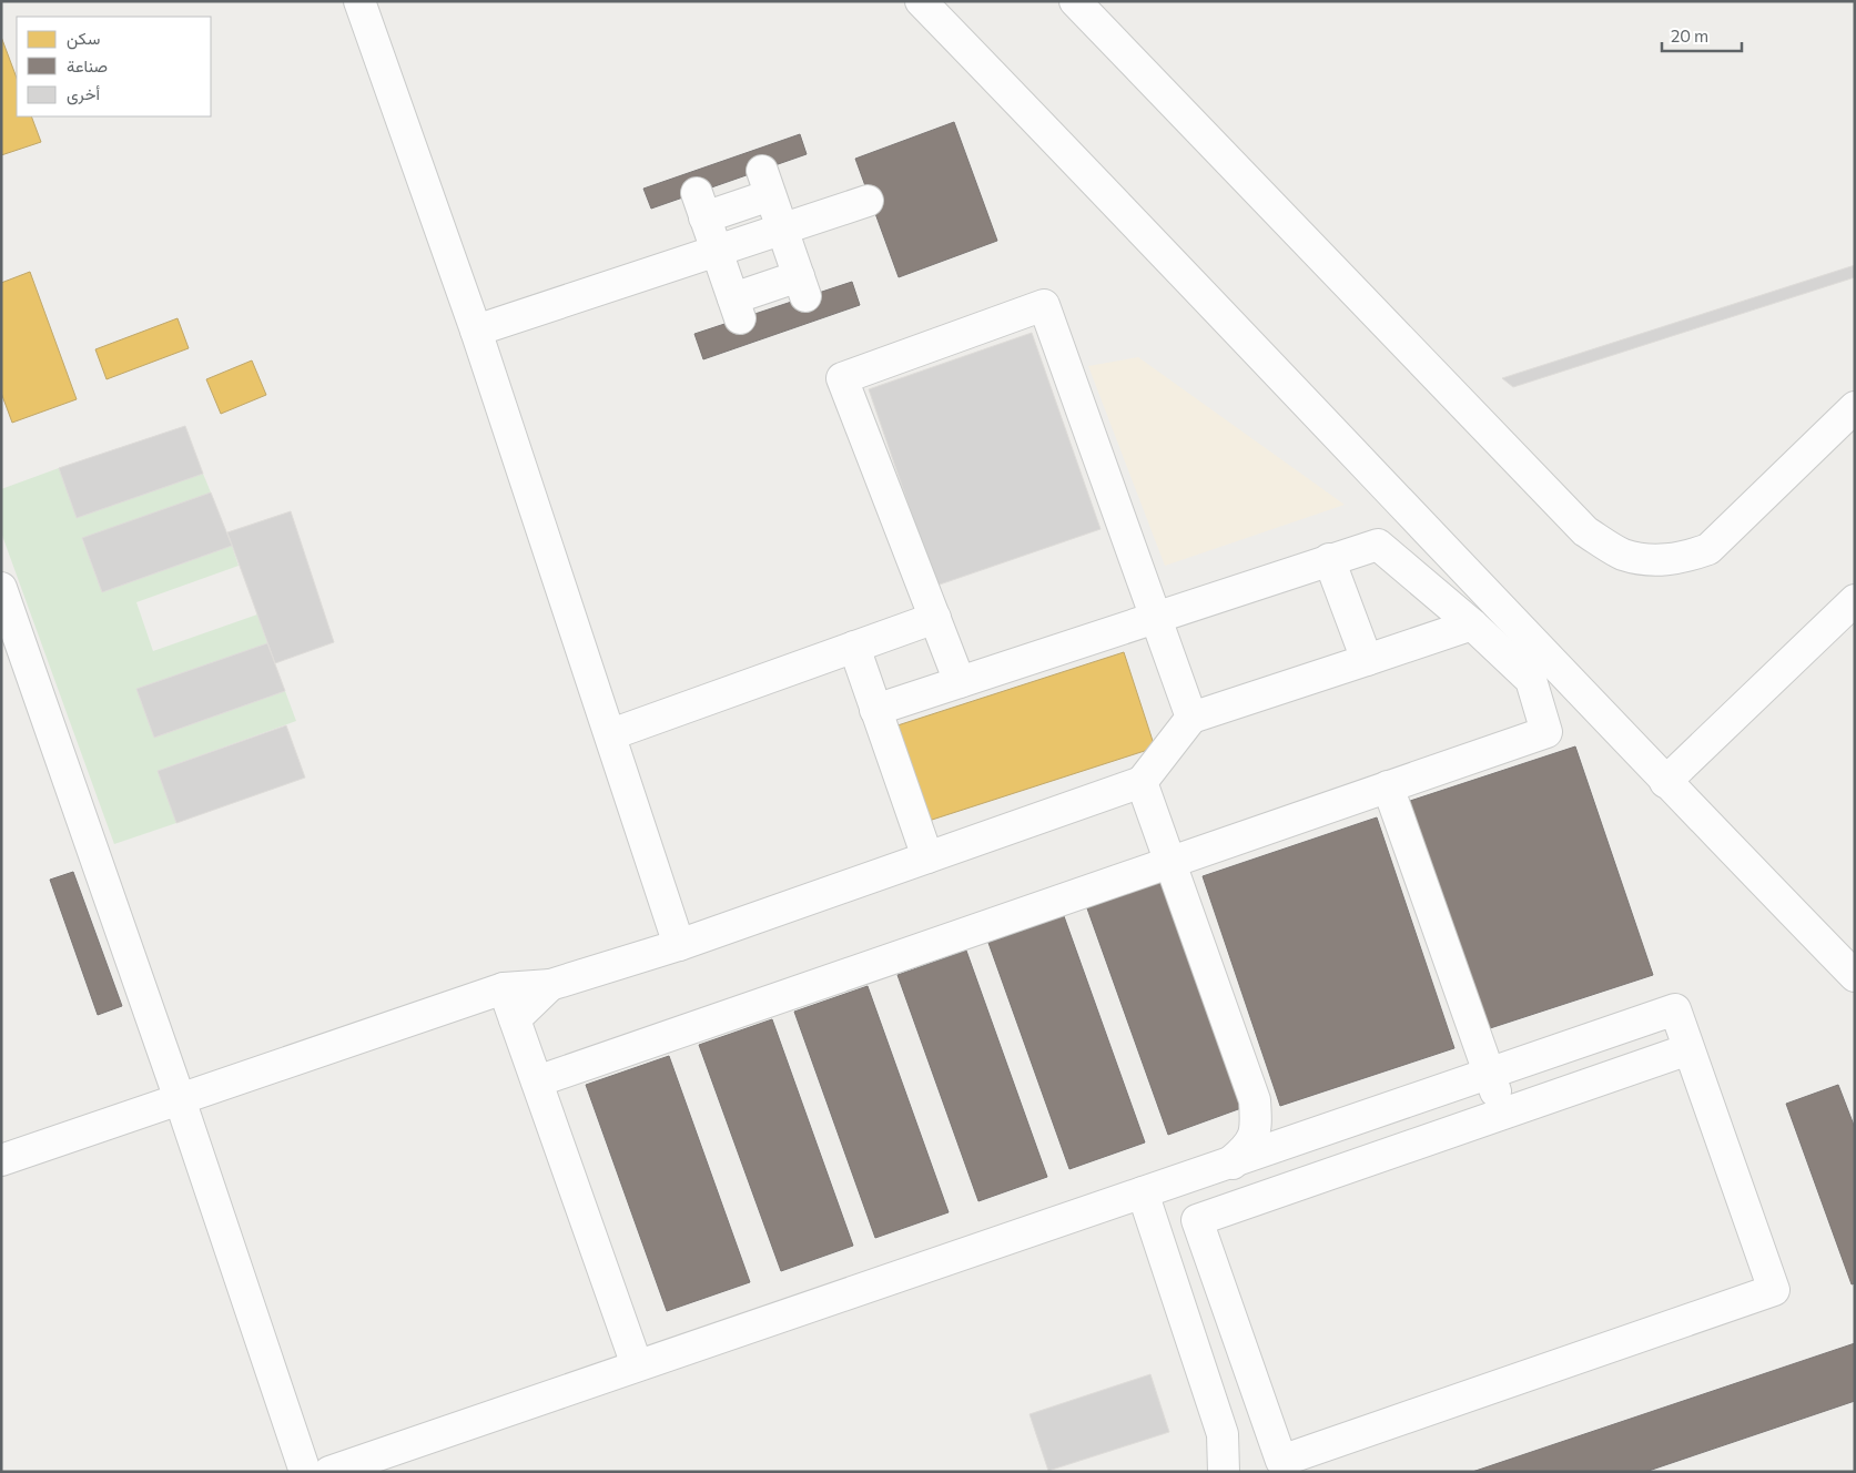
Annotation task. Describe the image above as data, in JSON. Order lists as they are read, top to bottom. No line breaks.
{"legend":["سكن","صناعة","أخرى"],"scale_bar":"20 m"}
